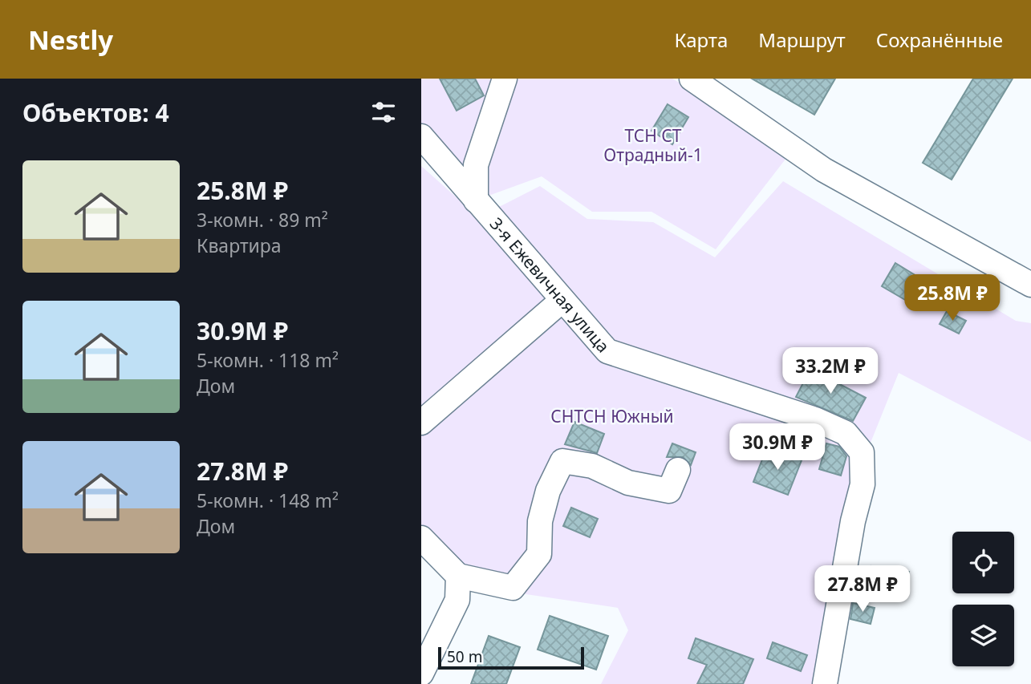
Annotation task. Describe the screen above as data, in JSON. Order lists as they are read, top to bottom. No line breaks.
{"streets":{"street":["3-я Ежевичная улица"]},"parks":["ТСН СТ Отрадный-1","СНТСН Южный"],"scale_bar":"50 m","page":{"header":"Nestly","nav":["Карта","Маршрут","Сохранённые"],"heading":"Объектов: 4","list":[{"name":"25.8M ₽","note":"3-комн. · 89 m² · Квартира"},{"name":"30.9M ₽","note":"5-комн. · 118 m² · Дом"},{"name":"27.8M ₽","note":"5-комн. · 148 m² · Дом"}],"price":["25.8M ₽","33.2M ₽","30.9M ₽","27.8M ₽"],"scale":"50 m"}}
